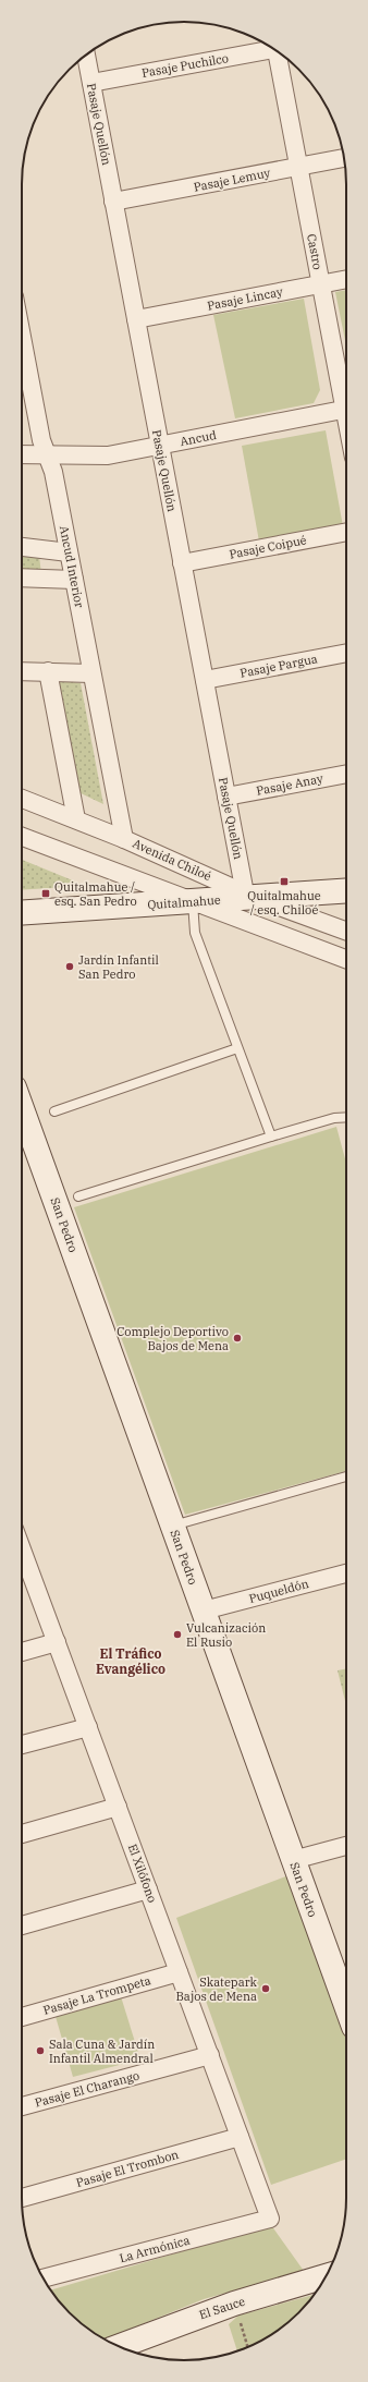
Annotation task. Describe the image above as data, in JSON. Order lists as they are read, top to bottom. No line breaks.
{"streets":{"street":["Pasaje Puchilco","Pasaje Quellón","Pasaje Lemuy","Castro","Pasaje Lincay","Ancud","Pasaje Coipué","Ancud Interior","Pasaje Pargua","Pasaje Anay","Avenida Chiloé","Quitalmahue","San Pedro","Puqueldón","El Xilófono","Pasaje La Trompeta","Pasaje El Charango","Pasaje El Trombon","La Armónica","El Sauce"]},"crossings":[["Pasaje Puchilco","Pasaje Quellón"],["Pasaje Quellón","Pasaje Lemuy"],["Pasaje Quellón","Pasaje Lincay"],["Pasaje Quellón","Ancud"],["Pasaje Quellón","Pasaje Coipué"],["Pasaje Quellón","Pasaje Pargua"],["Pasaje Quellón","Pasaje Anay"],["Pasaje Quellón","Avenida Chiloé"],["Pasaje Quellón","Quitalmahue"],["Pasaje Lemuy","Castro"],["Castro","Pasaje Lincay"],["Ancud","Ancud Interior"],["Ancud Interior","Avenida Chiloé"],["Avenida Chiloé","Quitalmahue"],["San Pedro","Puqueldón"],["El Xilófono","Pasaje La Trompeta"],["El Xilófono","Pasaje El Charango"],["El Xilófono","Pasaje El Trombon"],["El Xilófono","La Armónica"]],"districts":["El Tráfico Evangélico"],"places":{"transit":["Quitalmahue / esq. Chiloé","Quitalmahue / esq. San Pedro"],"other":["Jardín Infantil San Pedro","Complejo Deportivo Bajos de Mena","Vulcanización El Rusio","Skatepark Bajos de Mena","Sala Cuna & Jardín Infantil Almendral"]}}
